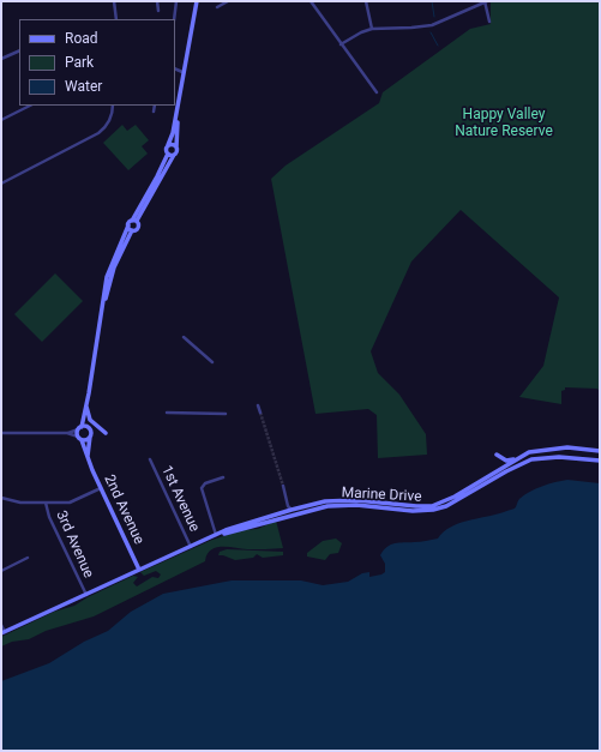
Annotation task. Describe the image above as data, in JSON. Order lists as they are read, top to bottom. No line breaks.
{"streets":{"main road":["Marine Drive","2nd Avenue"],"street":["1st Avenue","3rd Avenue"]},"crossings":[["Marine Drive","1st Avenue"],["Marine Drive","2nd Avenue"],["Marine Drive","3rd Avenue"]],"parks":["Happy Valley Nature Reserve"],"legend":["Road","Park","Water"]}
